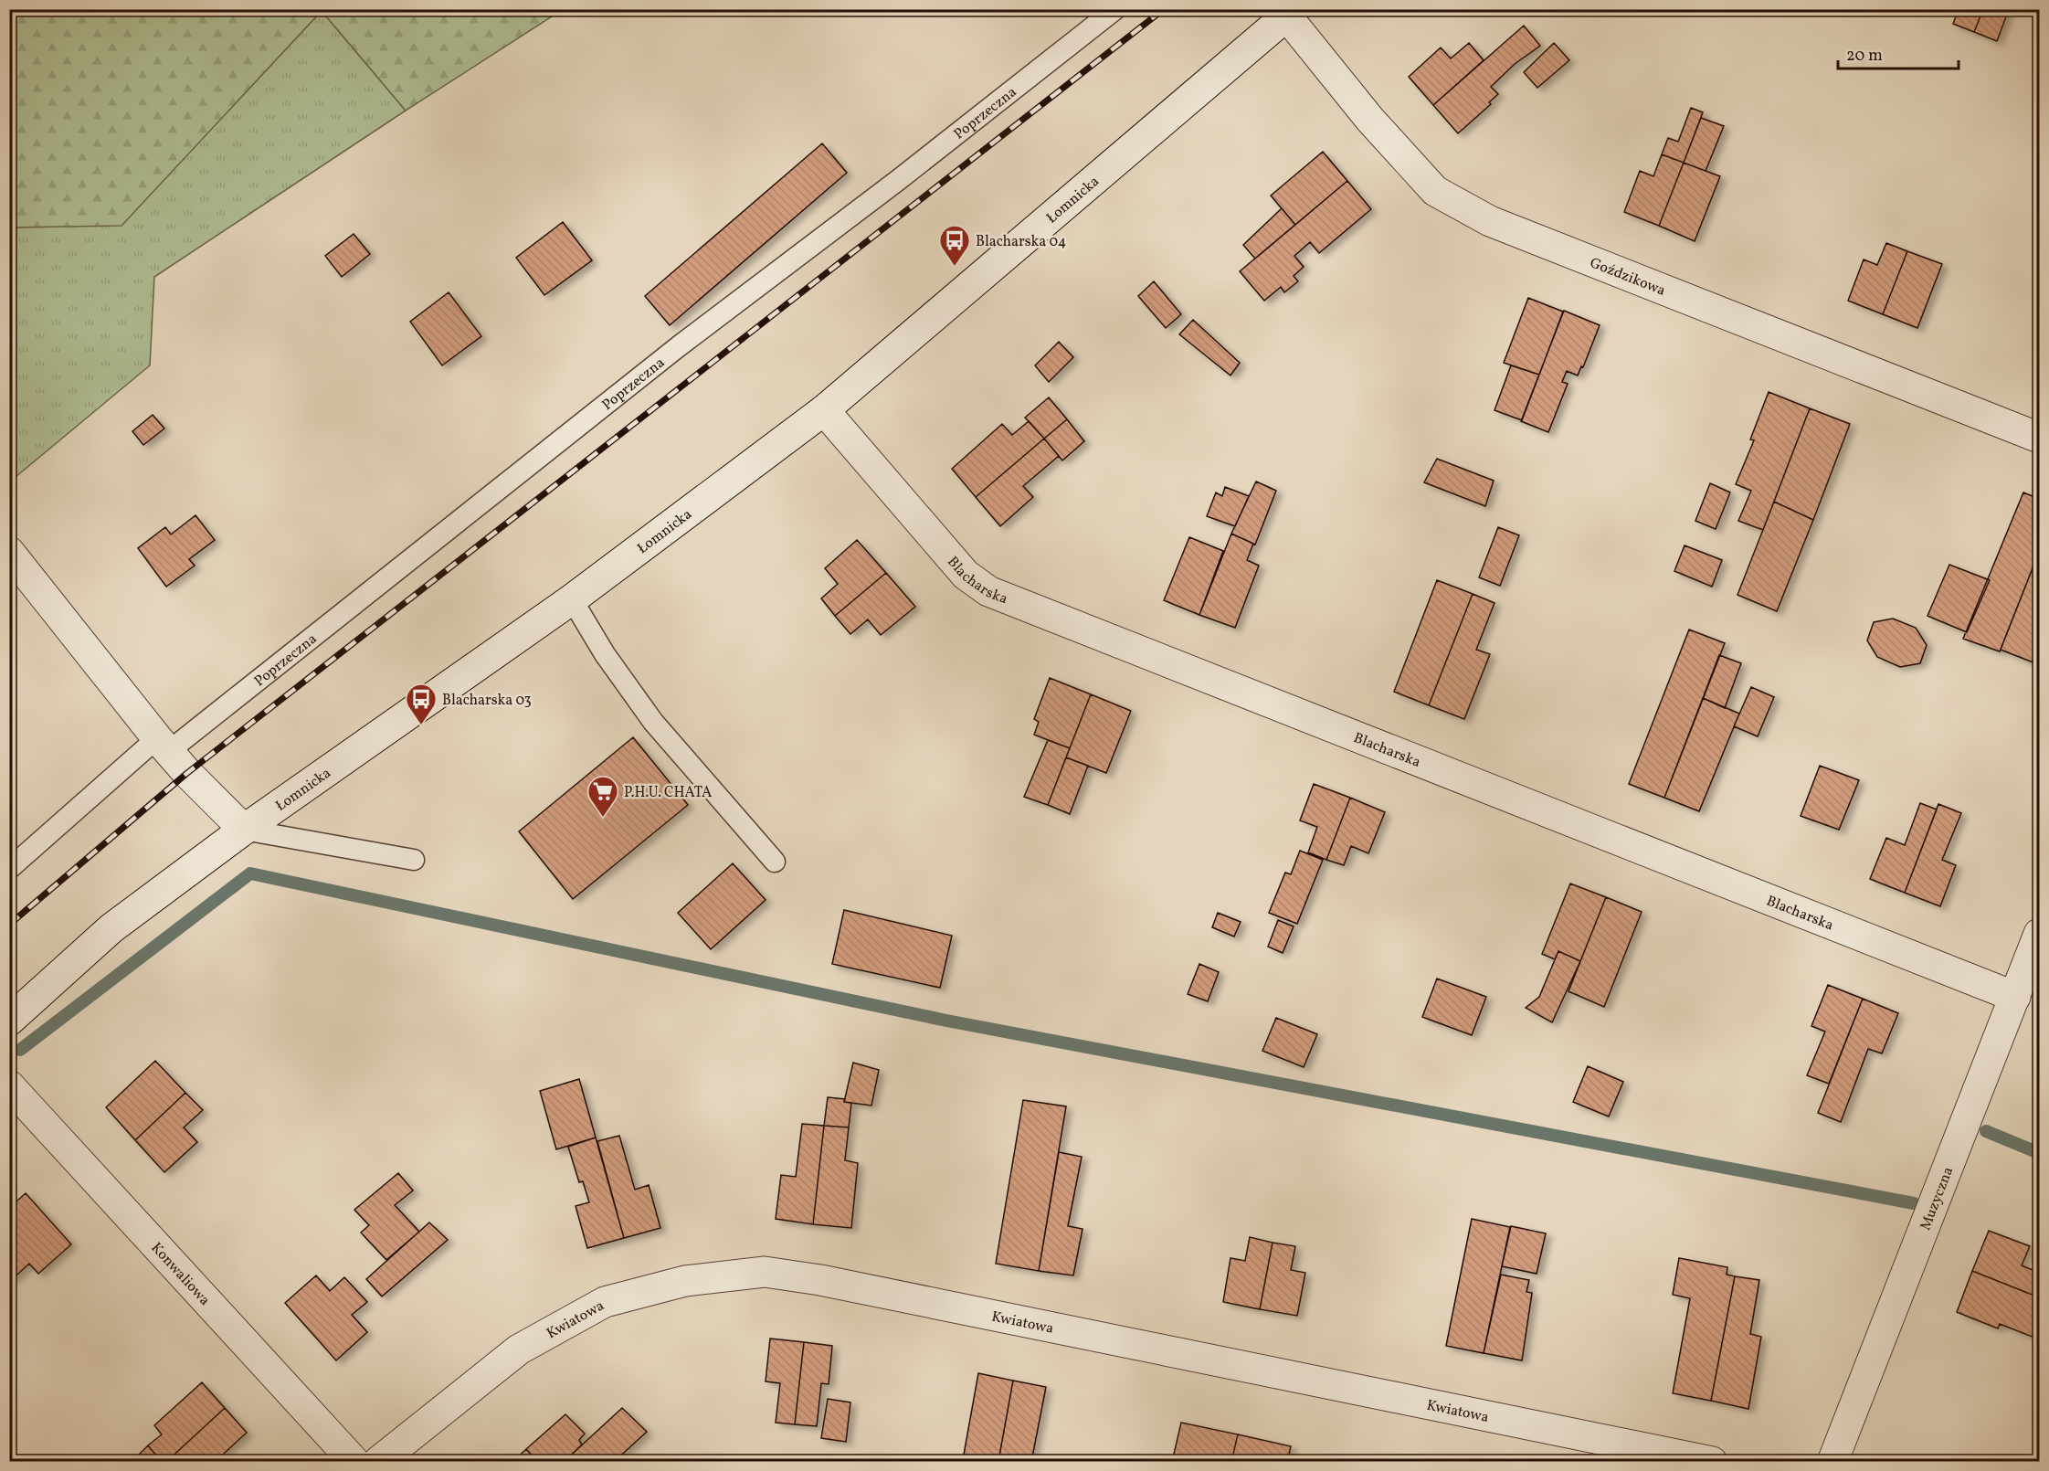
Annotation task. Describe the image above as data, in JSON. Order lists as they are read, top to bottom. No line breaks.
{"streets":{"street":["Łomnicka","Goździkowa","Blacharska","Muzyczna","Konwaliowa","Kwiatowa"],"lane":["Poprzeczna"]},"crossings":[["Łomnicka","Goździkowa"],["Łomnicka","Blacharska"],["Blacharska","Muzyczna"]],"places":{"bus stop":["Blacharska 04","Blacharska 03"],"supermarket":["P.H.U. CHATA"]},"scale_bar":"20 m"}
